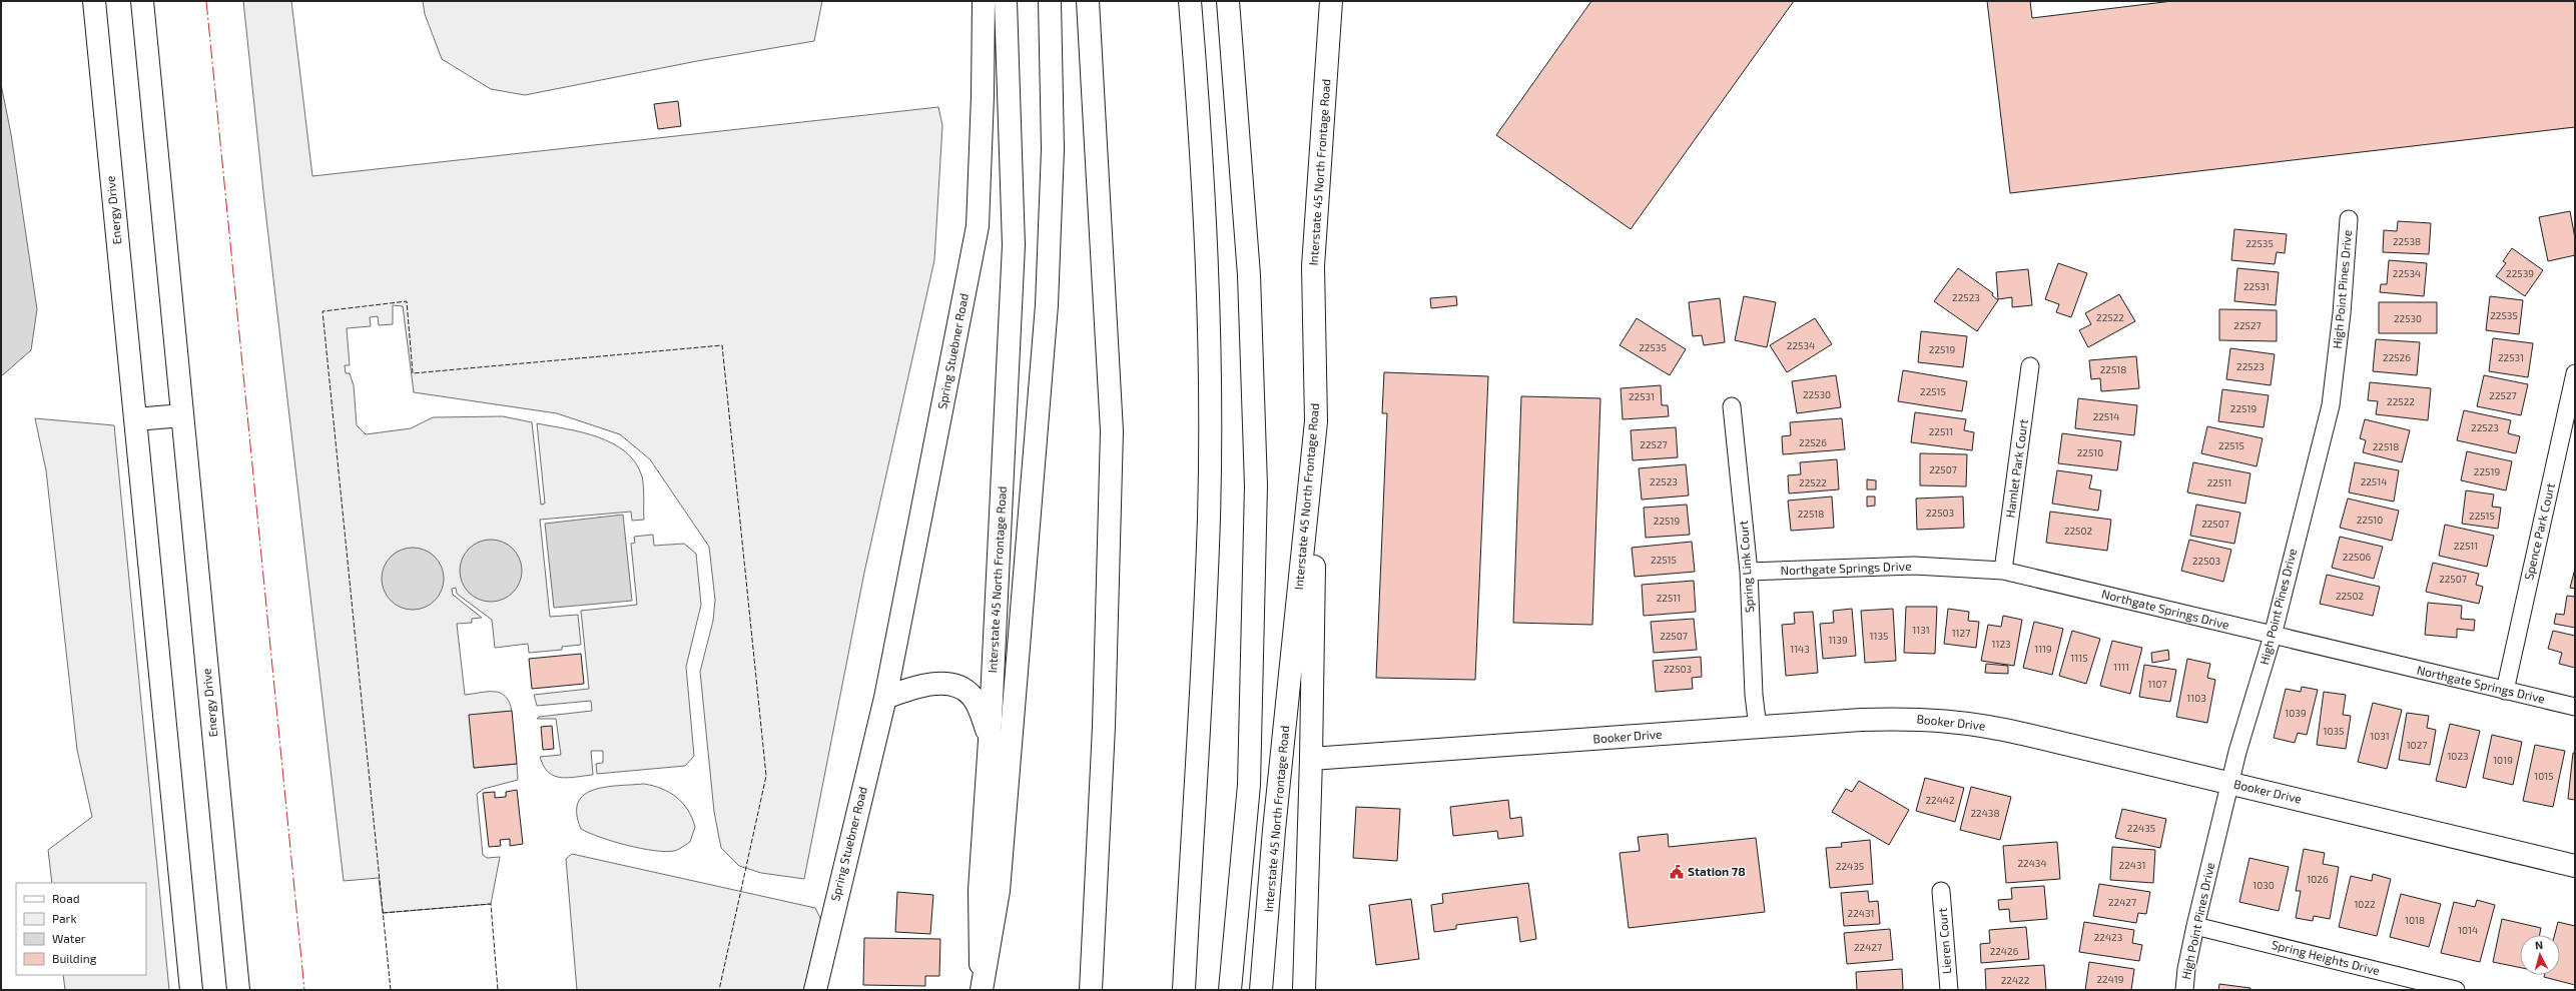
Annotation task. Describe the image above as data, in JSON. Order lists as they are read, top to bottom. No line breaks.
{"streets":{"main road":["Interstate 45 North Frontage Road","Energy Drive","Spring Stuebner Road","Booker Drive"],"street":["High Point Pines Drive","Hamlet Park Court","Spence Park Court","Spring Link Court","Northgate Springs Drive","Lieren Court","Spring Heights Drive"]},"crossings":[["High Point Pines Drive","Northgate Springs Drive"],["High Point Pines Drive","Booker Drive"],["High Point Pines Drive","Spring Heights Drive"],["Hamlet Park Court","Northgate Springs Drive"],["Spence Park Court","Northgate Springs Drive"],["Spring Link Court","Northgate Springs Drive"],["Spring Link Court","Booker Drive"]],"places":{"public building":["Station 78"]},"house_numbers":["22538","22535","22534","22539","22531","22523","22535","22522","22530","22527","22534","22535","22519","22526","22531","22523","22518","22515","22530","22527","22531","22522","22519","22514","22523","22511","22526","22527","22515","22518","22510","22507","22519","22523","22514","22522","22511","22503","22518","22515","22510","22519","22507","22502","22511","22506","22515","22503","22507","22502","22511","1131","1127","22507","1135","1139","1123","1143","1119","1115","1111","22503","1107","1103","1039","1035","1031","1027","1023","1019","1015","22442","22438","22435","22434","22431","22435","1026","1030","22427","1022","22431","1018","1014","22423","22427","22426","22419","22422"],"legend":["Road","Park","Water","Building"],"north":"top"}
